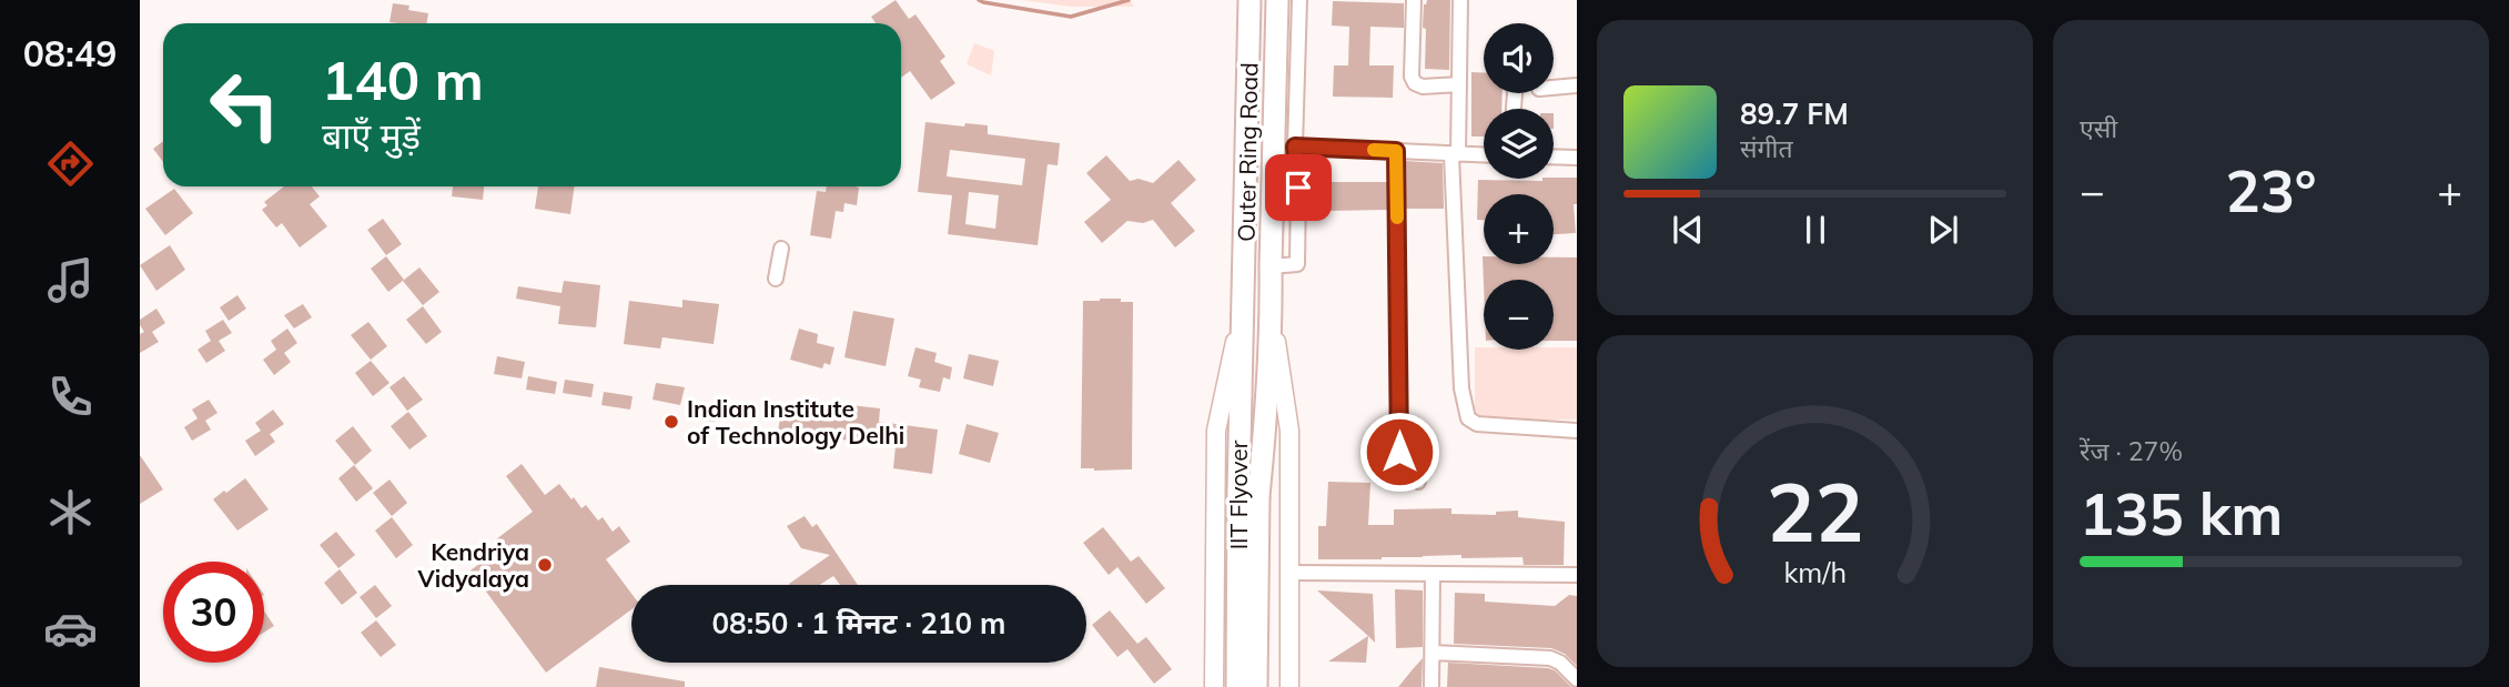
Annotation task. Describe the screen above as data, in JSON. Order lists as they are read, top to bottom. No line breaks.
{"streets":{"main road":["Outer Ring Road","IIT Flyover"]},"crossings":[["Outer Ring Road","IIT Flyover"]],"places":["Indian Institute of Technology Delhi","Kendriya Vidyalaya"],"page":{"tabs":"08:49","tile":["एसी",["रेंज · 27%","135 km"]],"map_buttons":["+","−"],"turn":["140 m","बाएँ मुड़ें"],"song":["89.7 FM","संगीत"],"heat":["−","23°","+"],"limit":"30","trip":"08:50 · 1 मिनट · 210 m","gauge":["22","km/h"]}}
